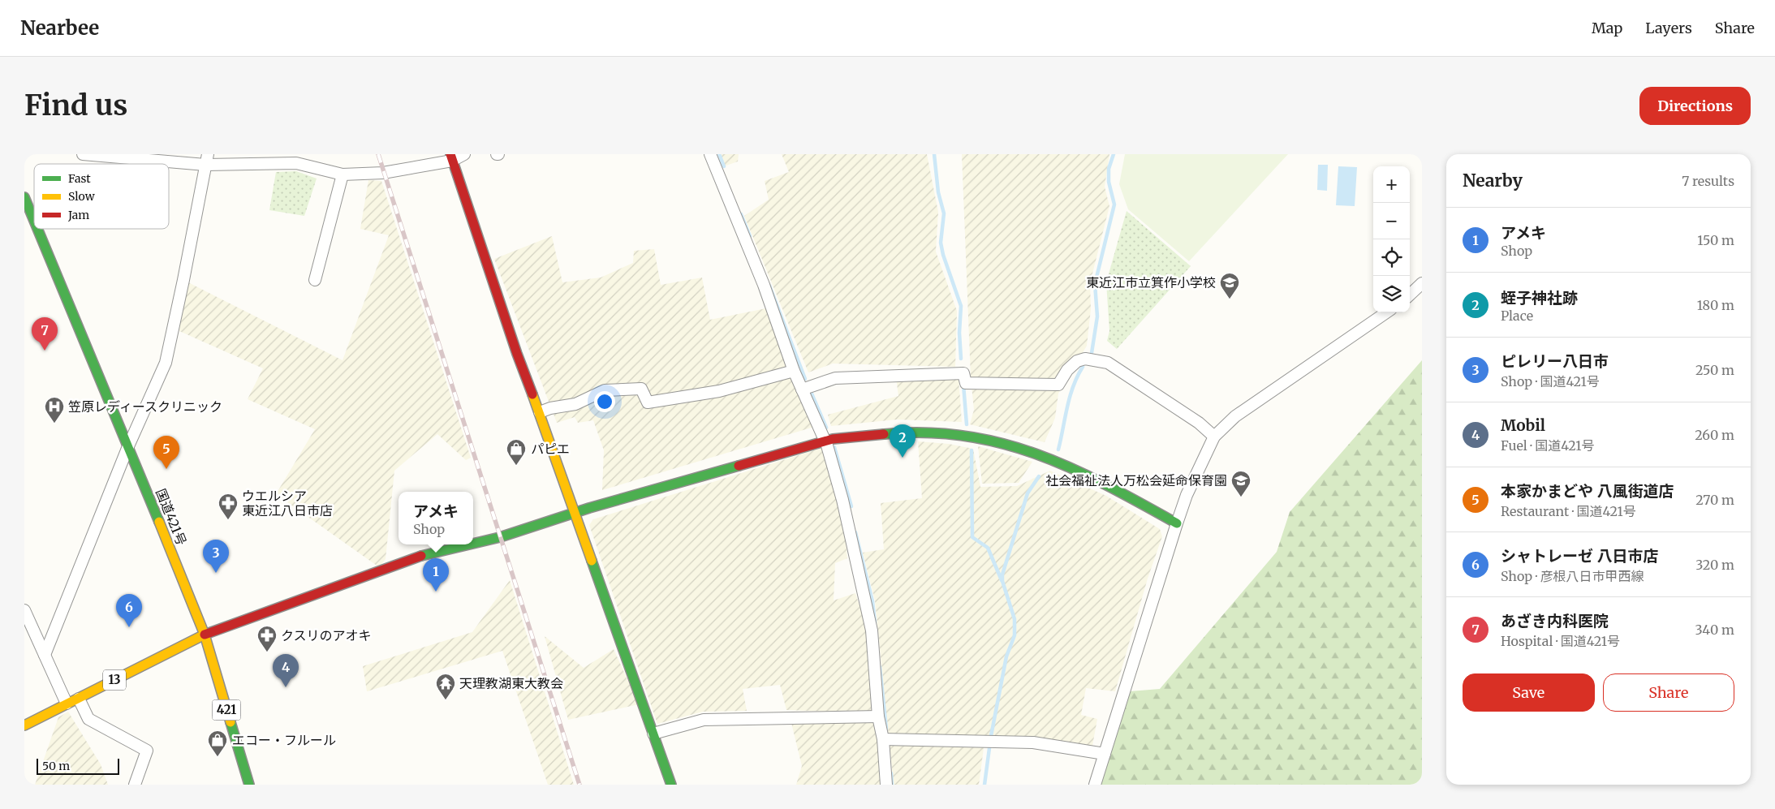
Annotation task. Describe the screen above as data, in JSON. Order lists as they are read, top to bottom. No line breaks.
{"streets":{"main road":["国道421号","13","421"]},"crossings":[["国道421号","13"]],"places":{"school or university":["東近江市立箕作小学校","社会福祉法人万松会延命保育園"],"hospital":["笠原レディースクリニック"],"shop":["パピエ","エコー・フルール"],"pharmacy":["ウエルシア 東近江八日市店","クスリのアオキ"],"temple":["天理教湖東大教会"]},"legend":["Fast","Slow","Jam"],"scale_bar":"50 m","page":{"header":"Nearbee","nav":["Map","Layers","Share"],"buttons":["Directions",["Save","Share"]],"title":"Find us","heading":["Nearby","7 results"],"map_buttons":["+","−"],"list":[{"mark":"1","name":"アメキ","note":"Shop","value":"150 m"},{"mark":"2","name":"蛭子神社跡","note":"Place","value":"180 m"},{"mark":"3","name":"ピレリー八日市","note":"Shop · 国道421号","value":"250 m"},{"mark":"4","name":"Mobil","note":"Fuel · 国道421号","value":"260 m"},{"mark":"5","name":"本家かまどや 八風街道店","note":"Restaurant · 国道421号","value":"270 m"},{"mark":"6","name":"シャトレーゼ 八日市店","note":"Shop · 彦根八日市甲西線","value":"320 m"},{"mark":"7","name":"あざき内科医院","note":"Hospital · 国道421号","value":"340 m"}],"pins":["7","2","5","3","1","6","4"],"popup":["アメキ","Shop"],"scale":"50 m"}}
